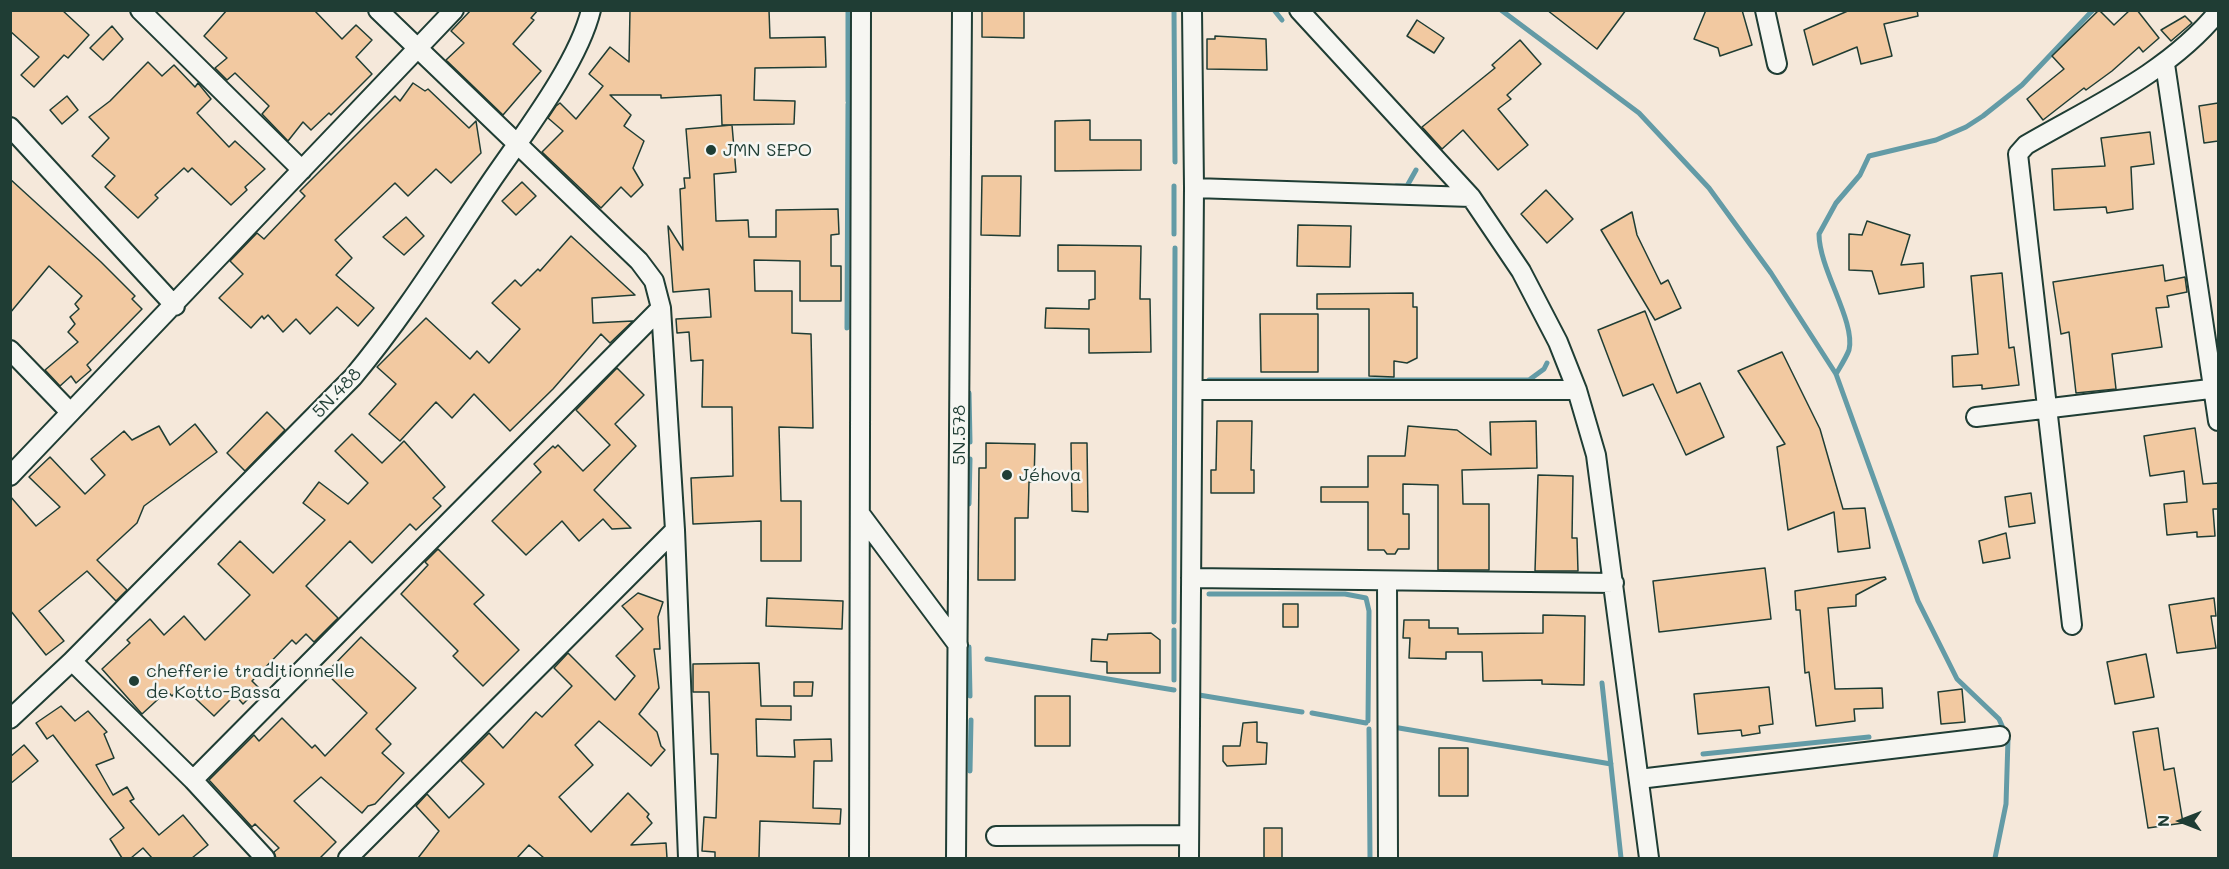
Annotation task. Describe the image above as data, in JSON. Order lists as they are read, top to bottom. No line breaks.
{"streets":{"street":["5N.488","5N.578"]},"places":["JMN SEPO","Jéhova","chefferie traditionnelle de Kotto-Bassa"],"north":"left"}
